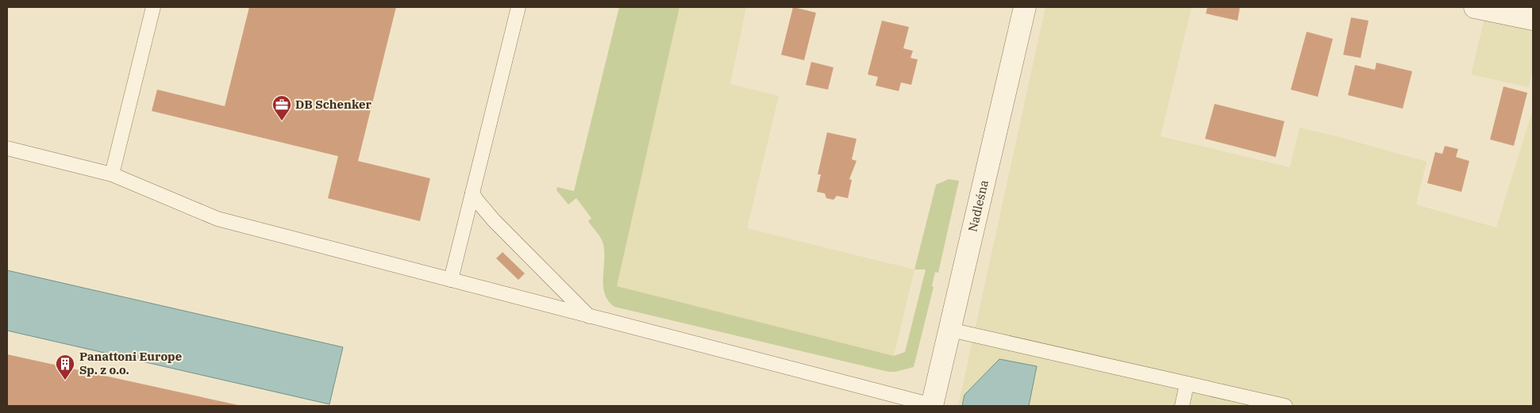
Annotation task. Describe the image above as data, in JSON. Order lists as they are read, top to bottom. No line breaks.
{"streets":{"street":["Nadleśna"]},"places":{"office":["DB Schenker"],"building":["Panattoni Europe Sp. z o.o."]}}
